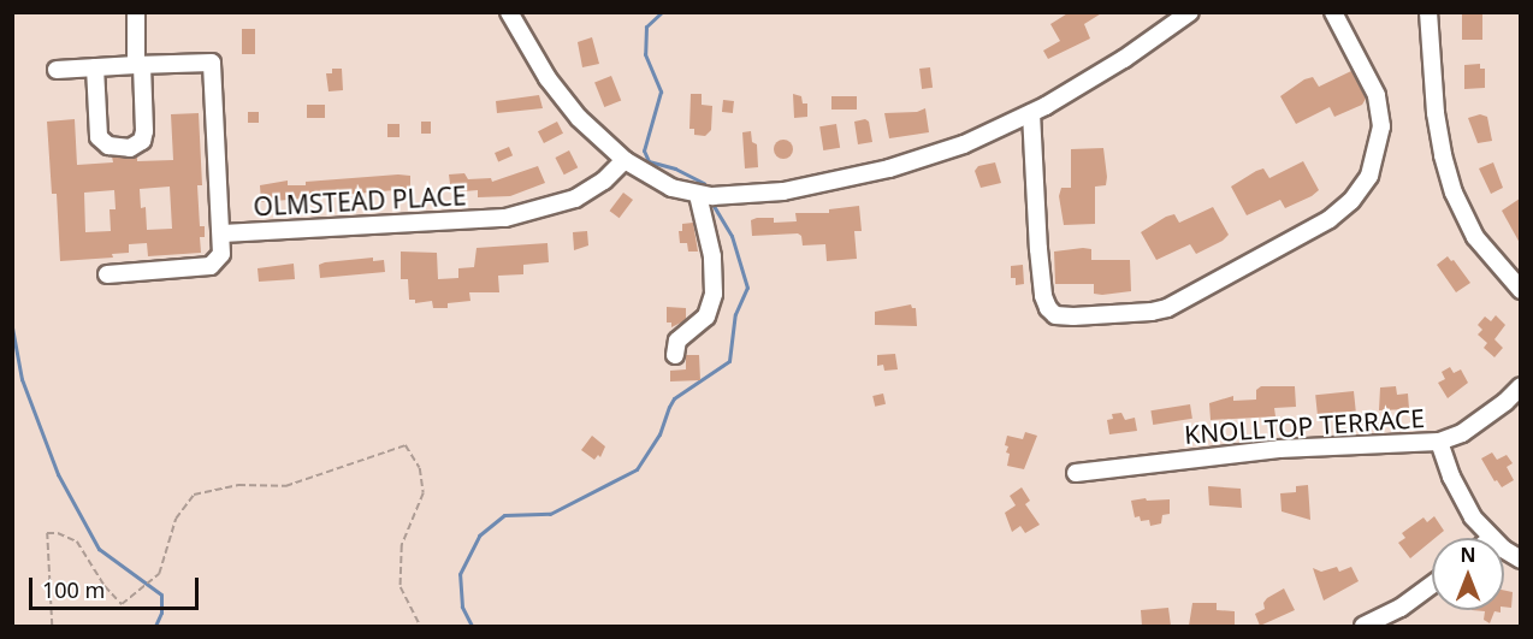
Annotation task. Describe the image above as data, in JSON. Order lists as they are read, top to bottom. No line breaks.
{"streets":{"street":["OLMSTEAD PLACE","KNOLLTOP TERRACE"]},"scale_bar":"100 m","north":"top"}
